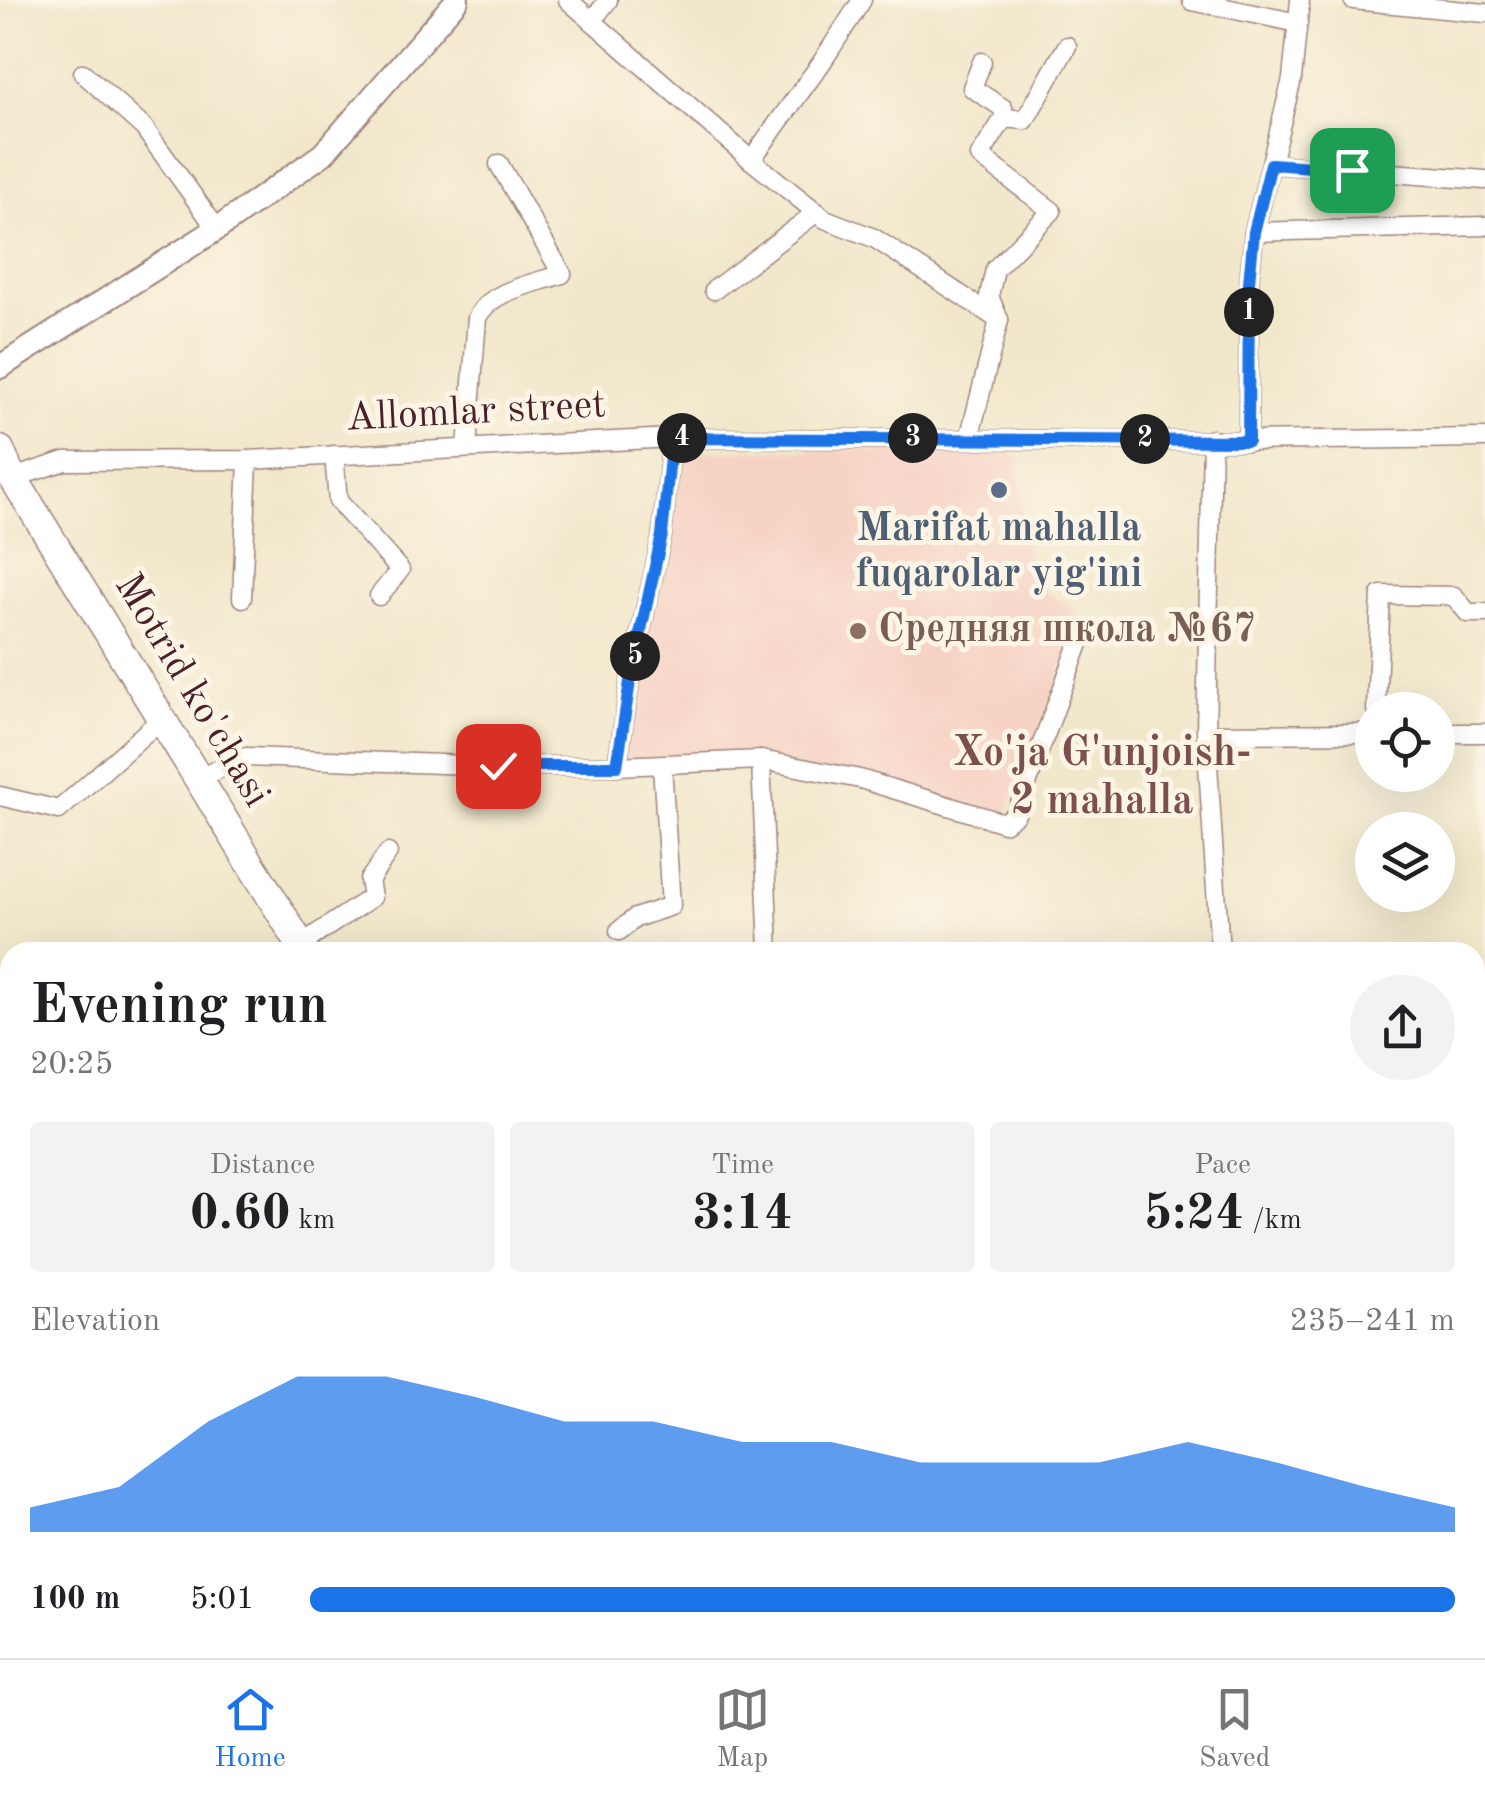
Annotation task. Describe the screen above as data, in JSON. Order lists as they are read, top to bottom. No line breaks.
{"streets":{"main road":["Motrid ko'chasi"],"street":["Allomlar street"]},"crossings":[["Allomlar street","Motrid ko'chasi"]],"districts":["Xo'ja G'unjoish- 2 mahalla"],"places":["Marifat mahalla fuqarolar yig'ini","Средняя школа №67"],"page":{"pins":["1","3","4","2","5"],"heading":["Evening run","20:25"],"stats":[["Distance","0.60 km"],["Time","3:14"],["Pace","5:24 /km"]],"chart":["Elevation","235–241 m"],"list":[{"name":"100 m","note":"5:01"}],"tabs":["Home","Map","Saved"]}}
